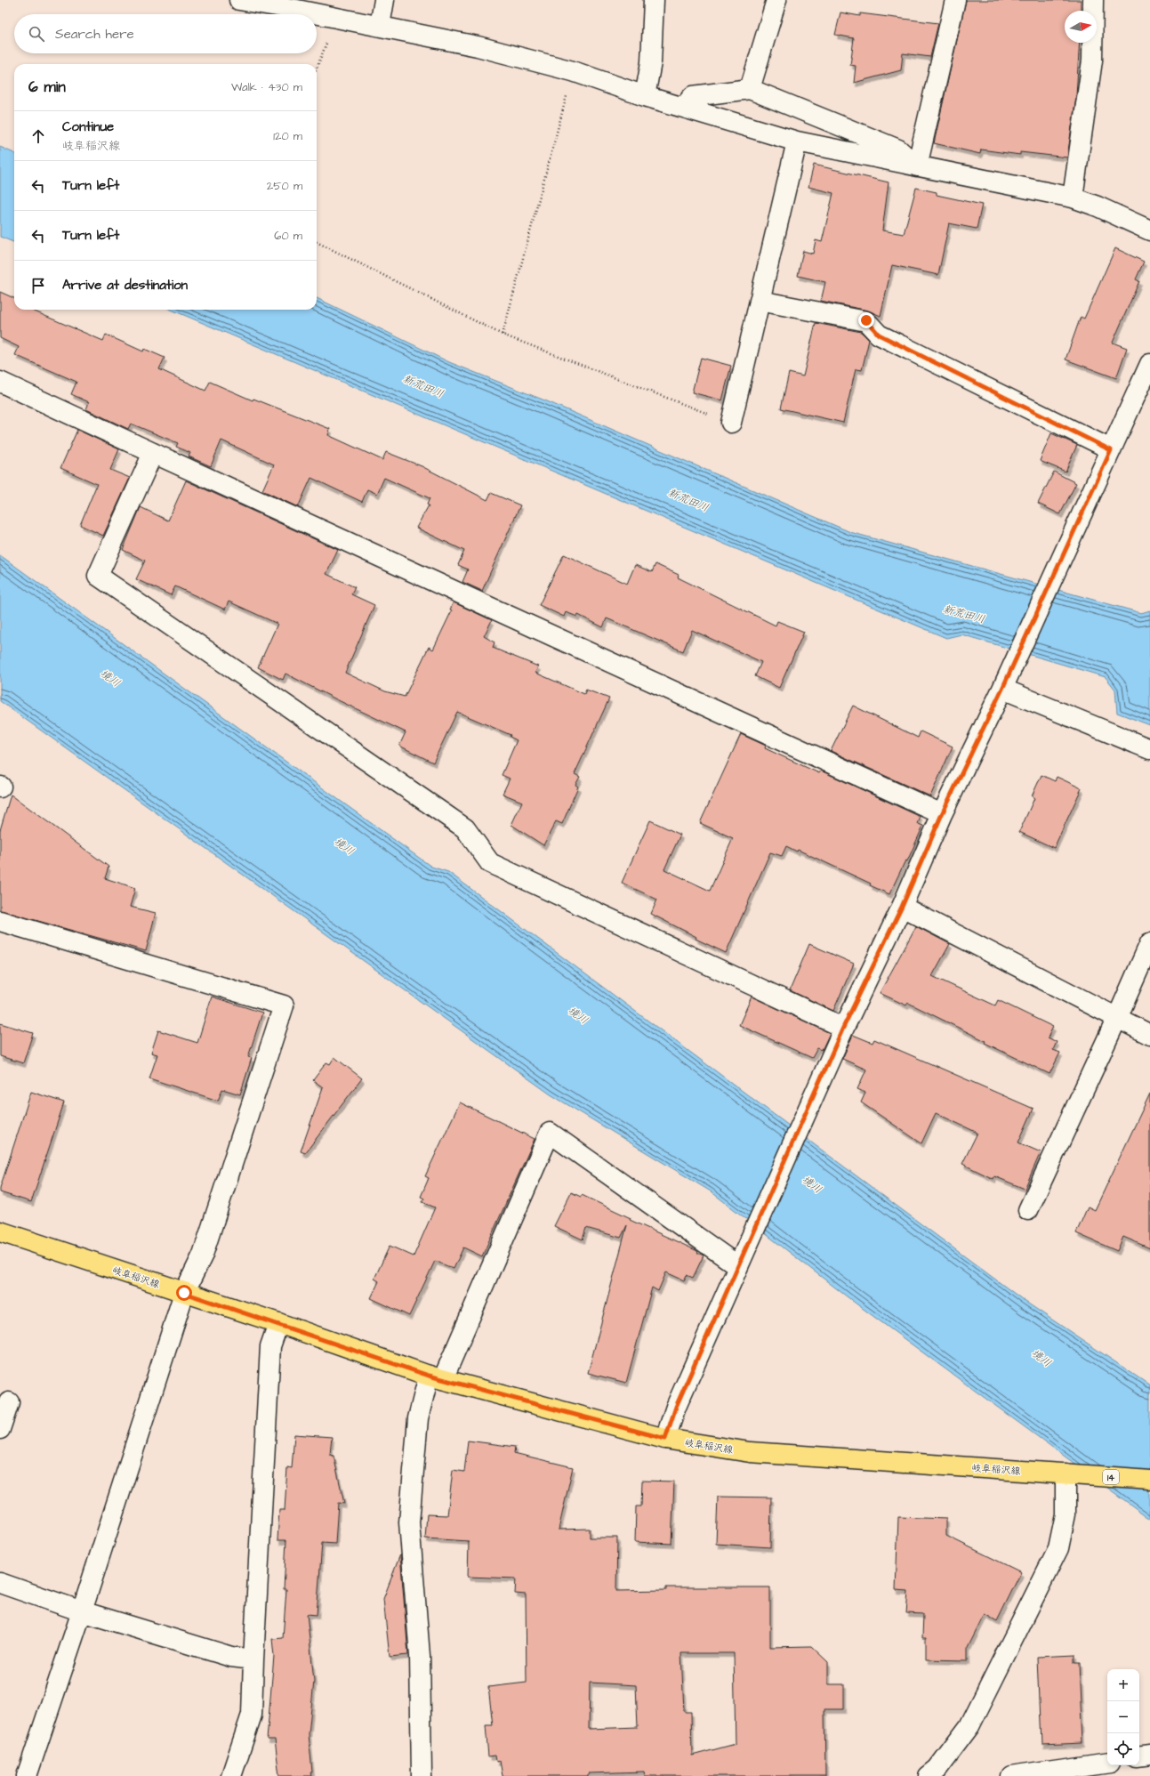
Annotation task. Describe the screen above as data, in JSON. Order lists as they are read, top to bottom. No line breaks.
{"streets":{"main road":["岐阜稲沢線","14"]},"water":["新荒田川","境川"],"north":"right","page":{"search":"Search here","heading":["6 min","Walk · 430 m"],"list":[["Continue","岐阜稲沢線","120 m"],["Turn left","250 m"],["Turn left","60 m"],"Arrive at destination"],"map_buttons":["+","−"]}}
